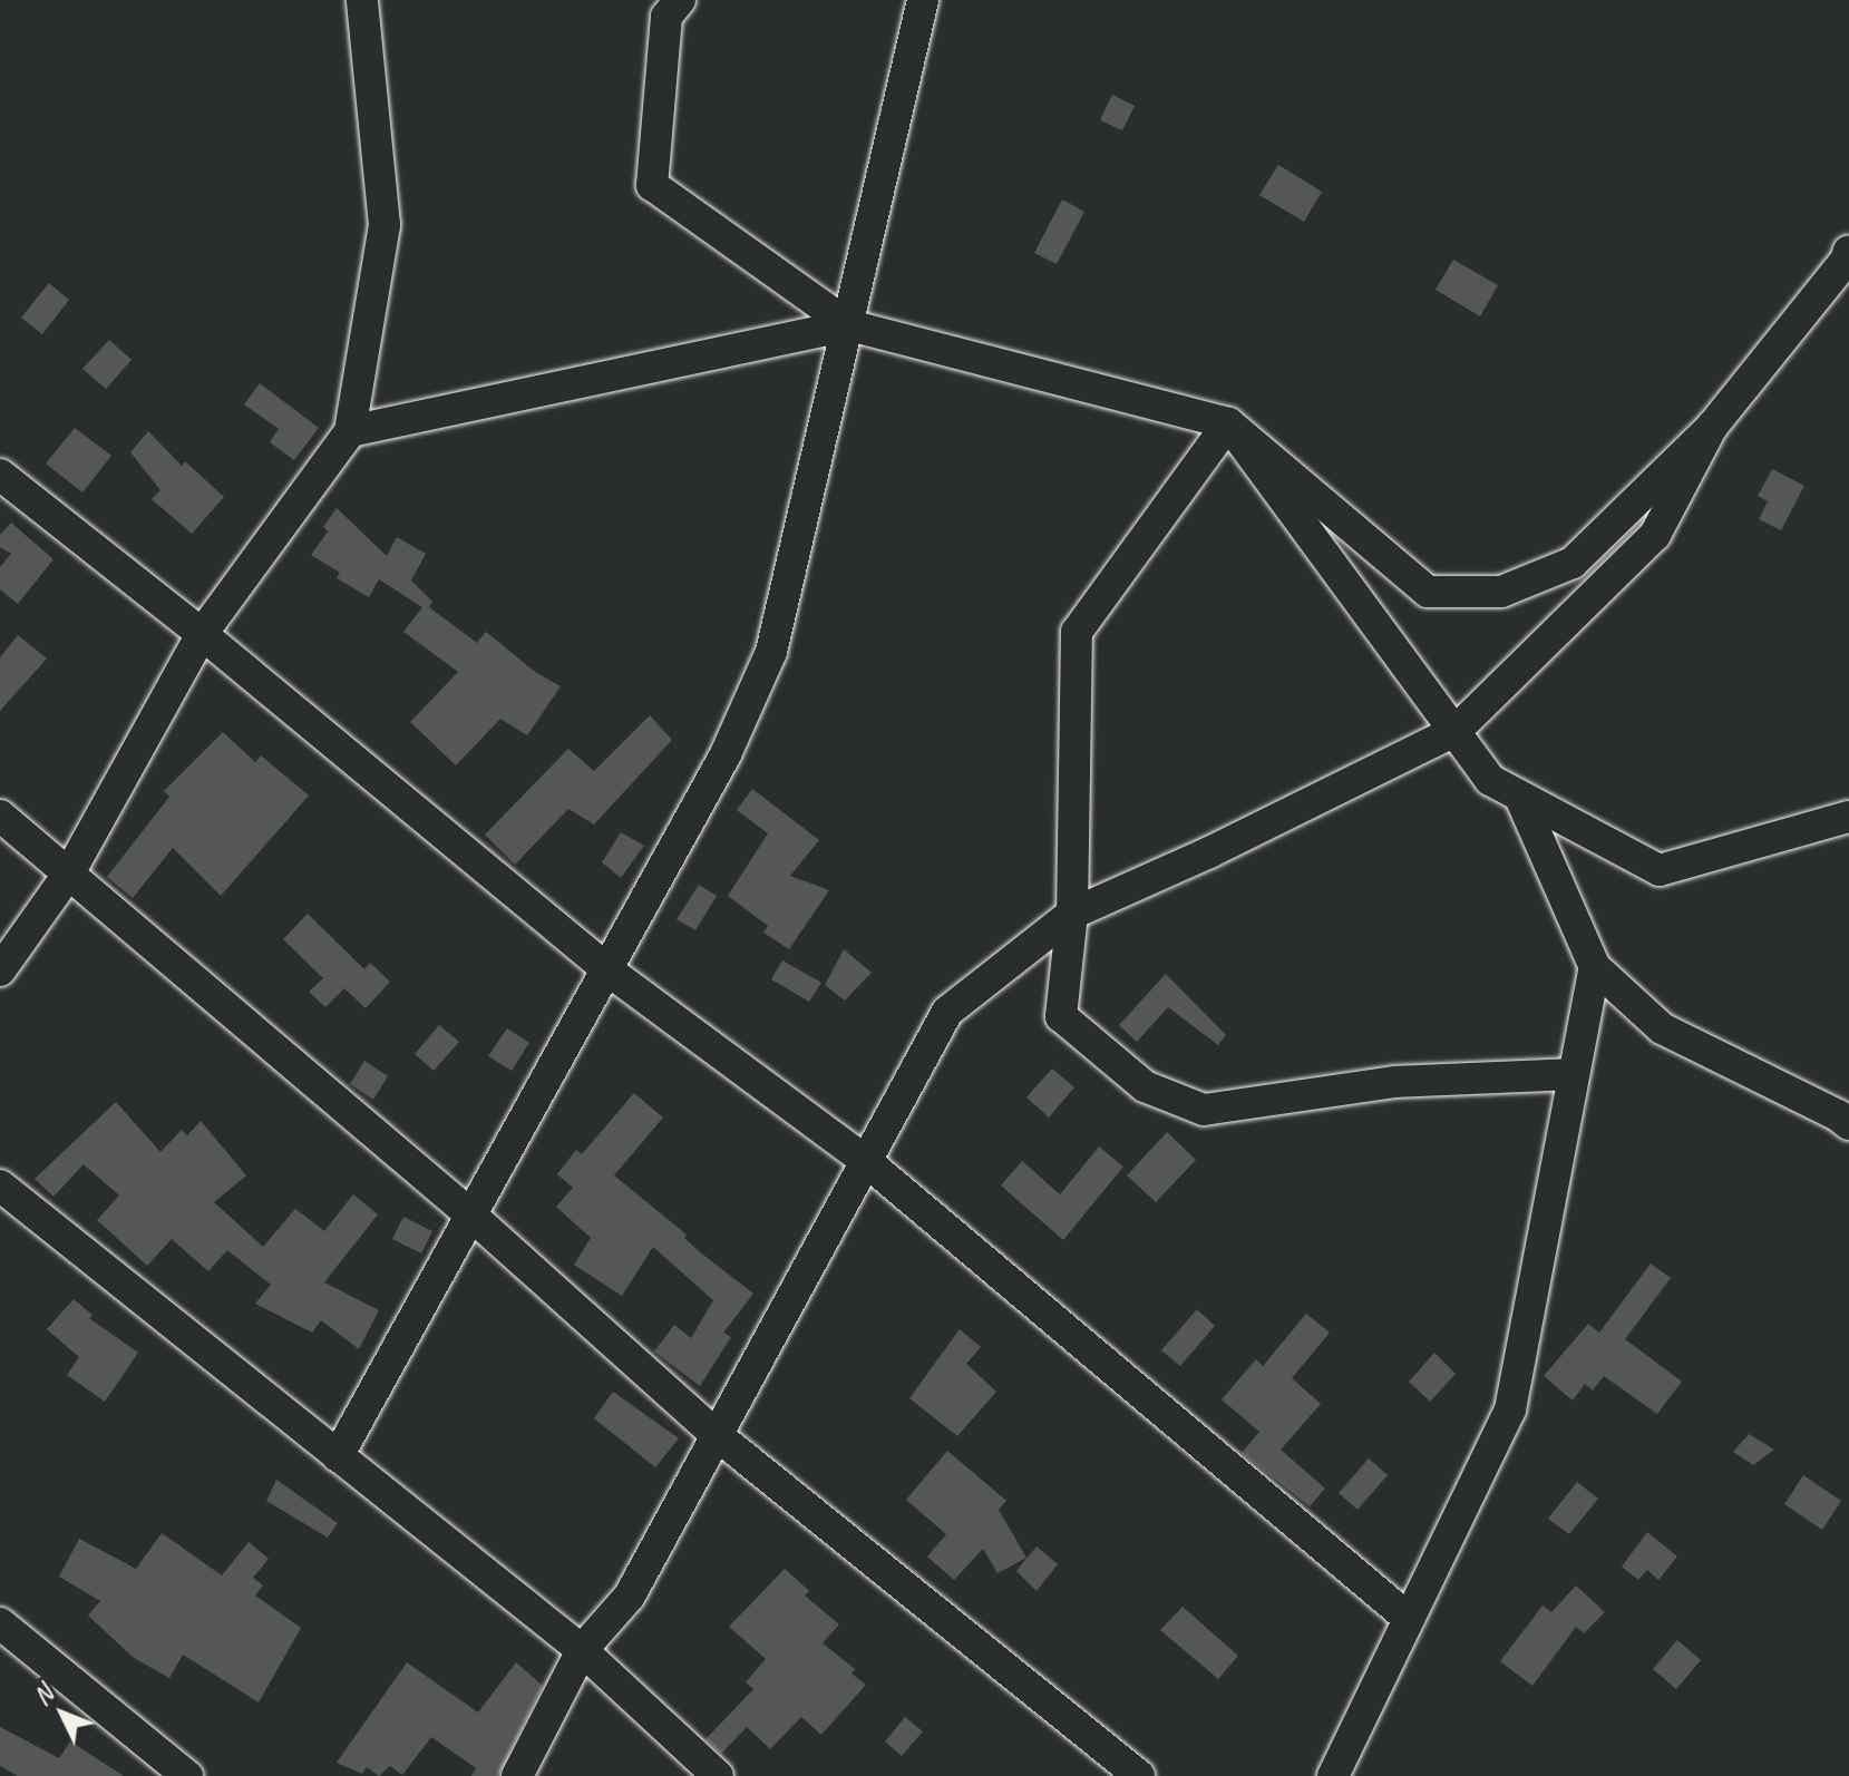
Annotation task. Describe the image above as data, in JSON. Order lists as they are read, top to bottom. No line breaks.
{"north":"top left"}
